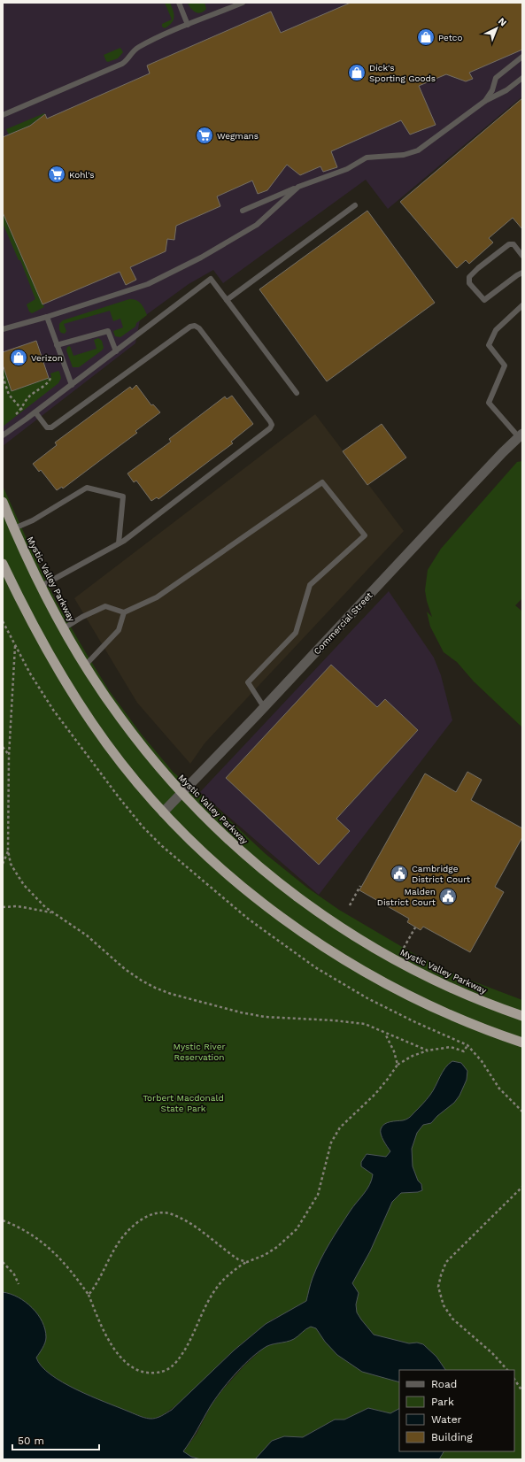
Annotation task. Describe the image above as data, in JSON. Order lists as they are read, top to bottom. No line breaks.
{"streets":{"highway":["Mystic Valley Parkway"],"street":["Commercial Street"]},"crossings":[["Mystic Valley Parkway","Commercial Street"]],"parks":["Mystic River Reservation","Torbert Macdonald State Park"],"places":{"shop":["Petco","Dick's Sporting Goods","Verizon"],"supermarket":["Wegmans","Kohl's"],"public building":["Cambridge District Court","Malden District Court"]},"legend":["Road","Park","Water","Building"],"scale_bar":"50 m","north":"top right"}
